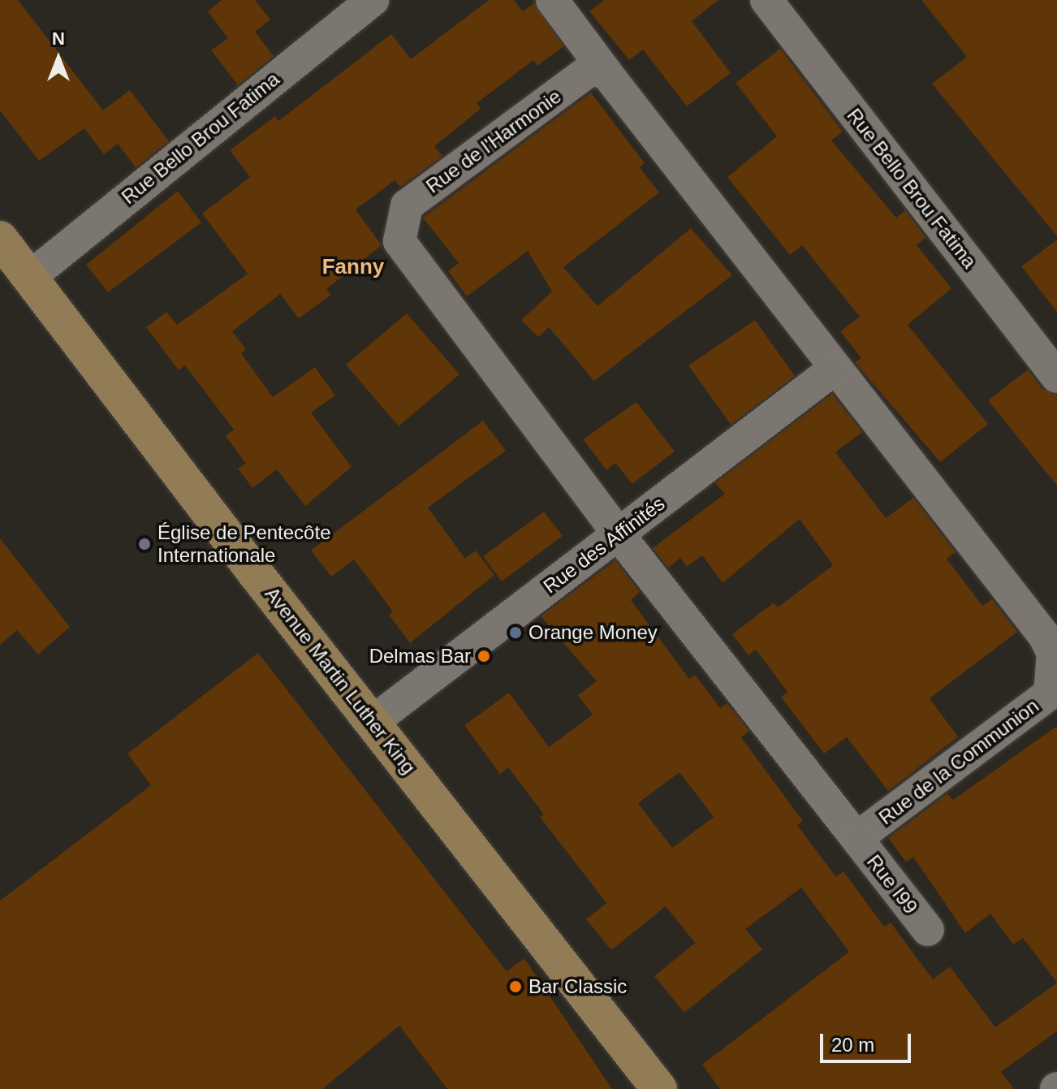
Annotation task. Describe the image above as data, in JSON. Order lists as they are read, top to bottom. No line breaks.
{"streets":{"street":["Rue Bello Brou Fatima","Rue de l'Harmonie","Rue des Affinités","Avenue Martin Luther King","Rue de la Communion","Rue I99"]},"crossings":[["Rue Bello Brou Fatima","Avenue Martin Luther King"],["Rue de l'Harmonie","Rue des Affinités"],["Rue des Affinités","Avenue Martin Luther King"],["Rue des Affinités","Rue de la Communion"],["Rue de la Communion","Rue I99"]],"districts":["Fanny"],"places":["Église de Pentecôte Internationale","Orange Money","Delmas Bar","Bar Classic"],"scale_bar":"20 m","north":"top"}
